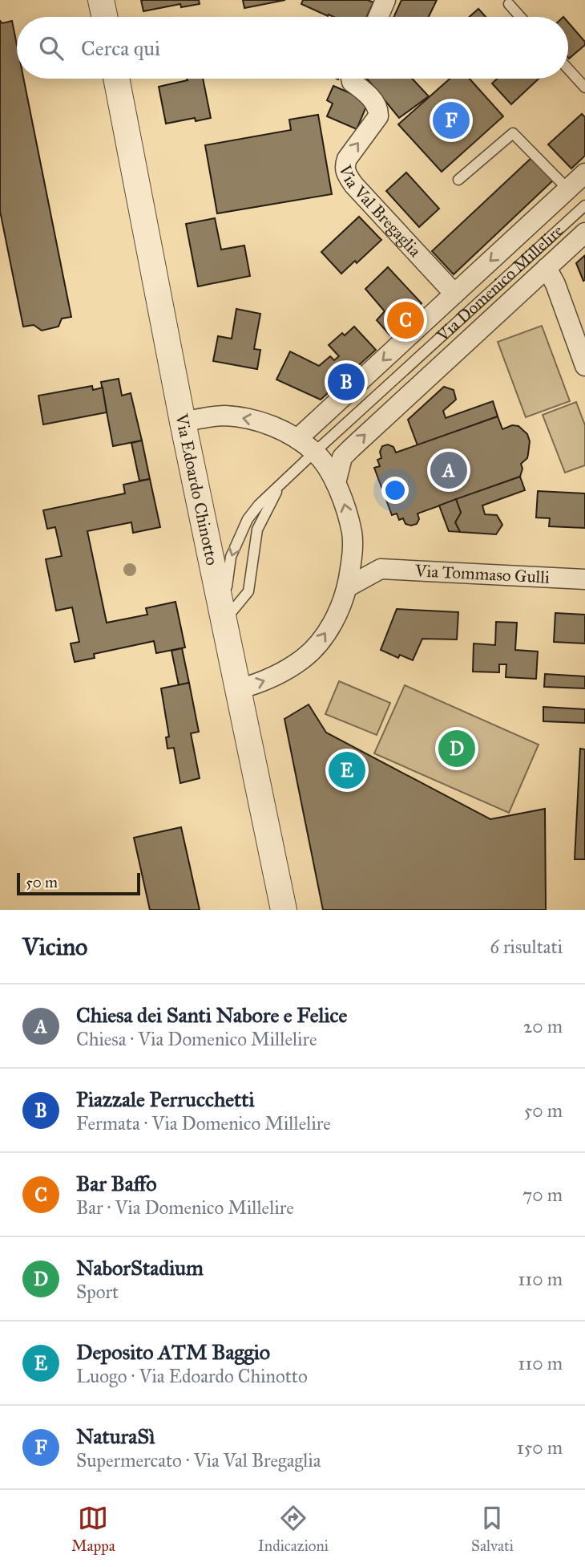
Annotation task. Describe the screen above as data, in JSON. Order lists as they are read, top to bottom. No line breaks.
{"streets":{"street":["Via Val Bregaglia","Via Domenico Millelire","Via Edoardo Chinotto","Via Tommaso Gulli"]},"crossings":[["Via Val Bregaglia","Via Domenico Millelire"],["Via Domenico Millelire","Via Edoardo Chinotto"]],"one_way":["Via Val Bregaglia"],"scale_bar":"50 m","page":{"search":"Cerca qui","pins":["F","C","B","A","D","E"],"scale":"50 m","heading":["Vicino","6 risultati"],"list":[{"mark":"A","name":"Chiesa dei Santi Nabore e Felice","note":"Chiesa · Via Domenico Millelire","value":"20 m"},{"mark":"B","name":"Piazzale Perrucchetti","note":"Fermata · Via Domenico Millelire","value":"50 m"},{"mark":"C","name":"Bar Baffo","note":"Bar · Via Domenico Millelire","value":"70 m"},{"mark":"D","name":"NaborStadium","note":"Sport","value":"110 m"},{"mark":"E","name":"Deposito ATM Baggio","note":"Luogo · Via Edoardo Chinotto","value":"110 m"},{"mark":"F","name":"NaturaSì","note":"Supermercato · Via Val Bregaglia","value":"150 m"}],"nav":["Mappa","Indicazioni","Salvati"]}}
